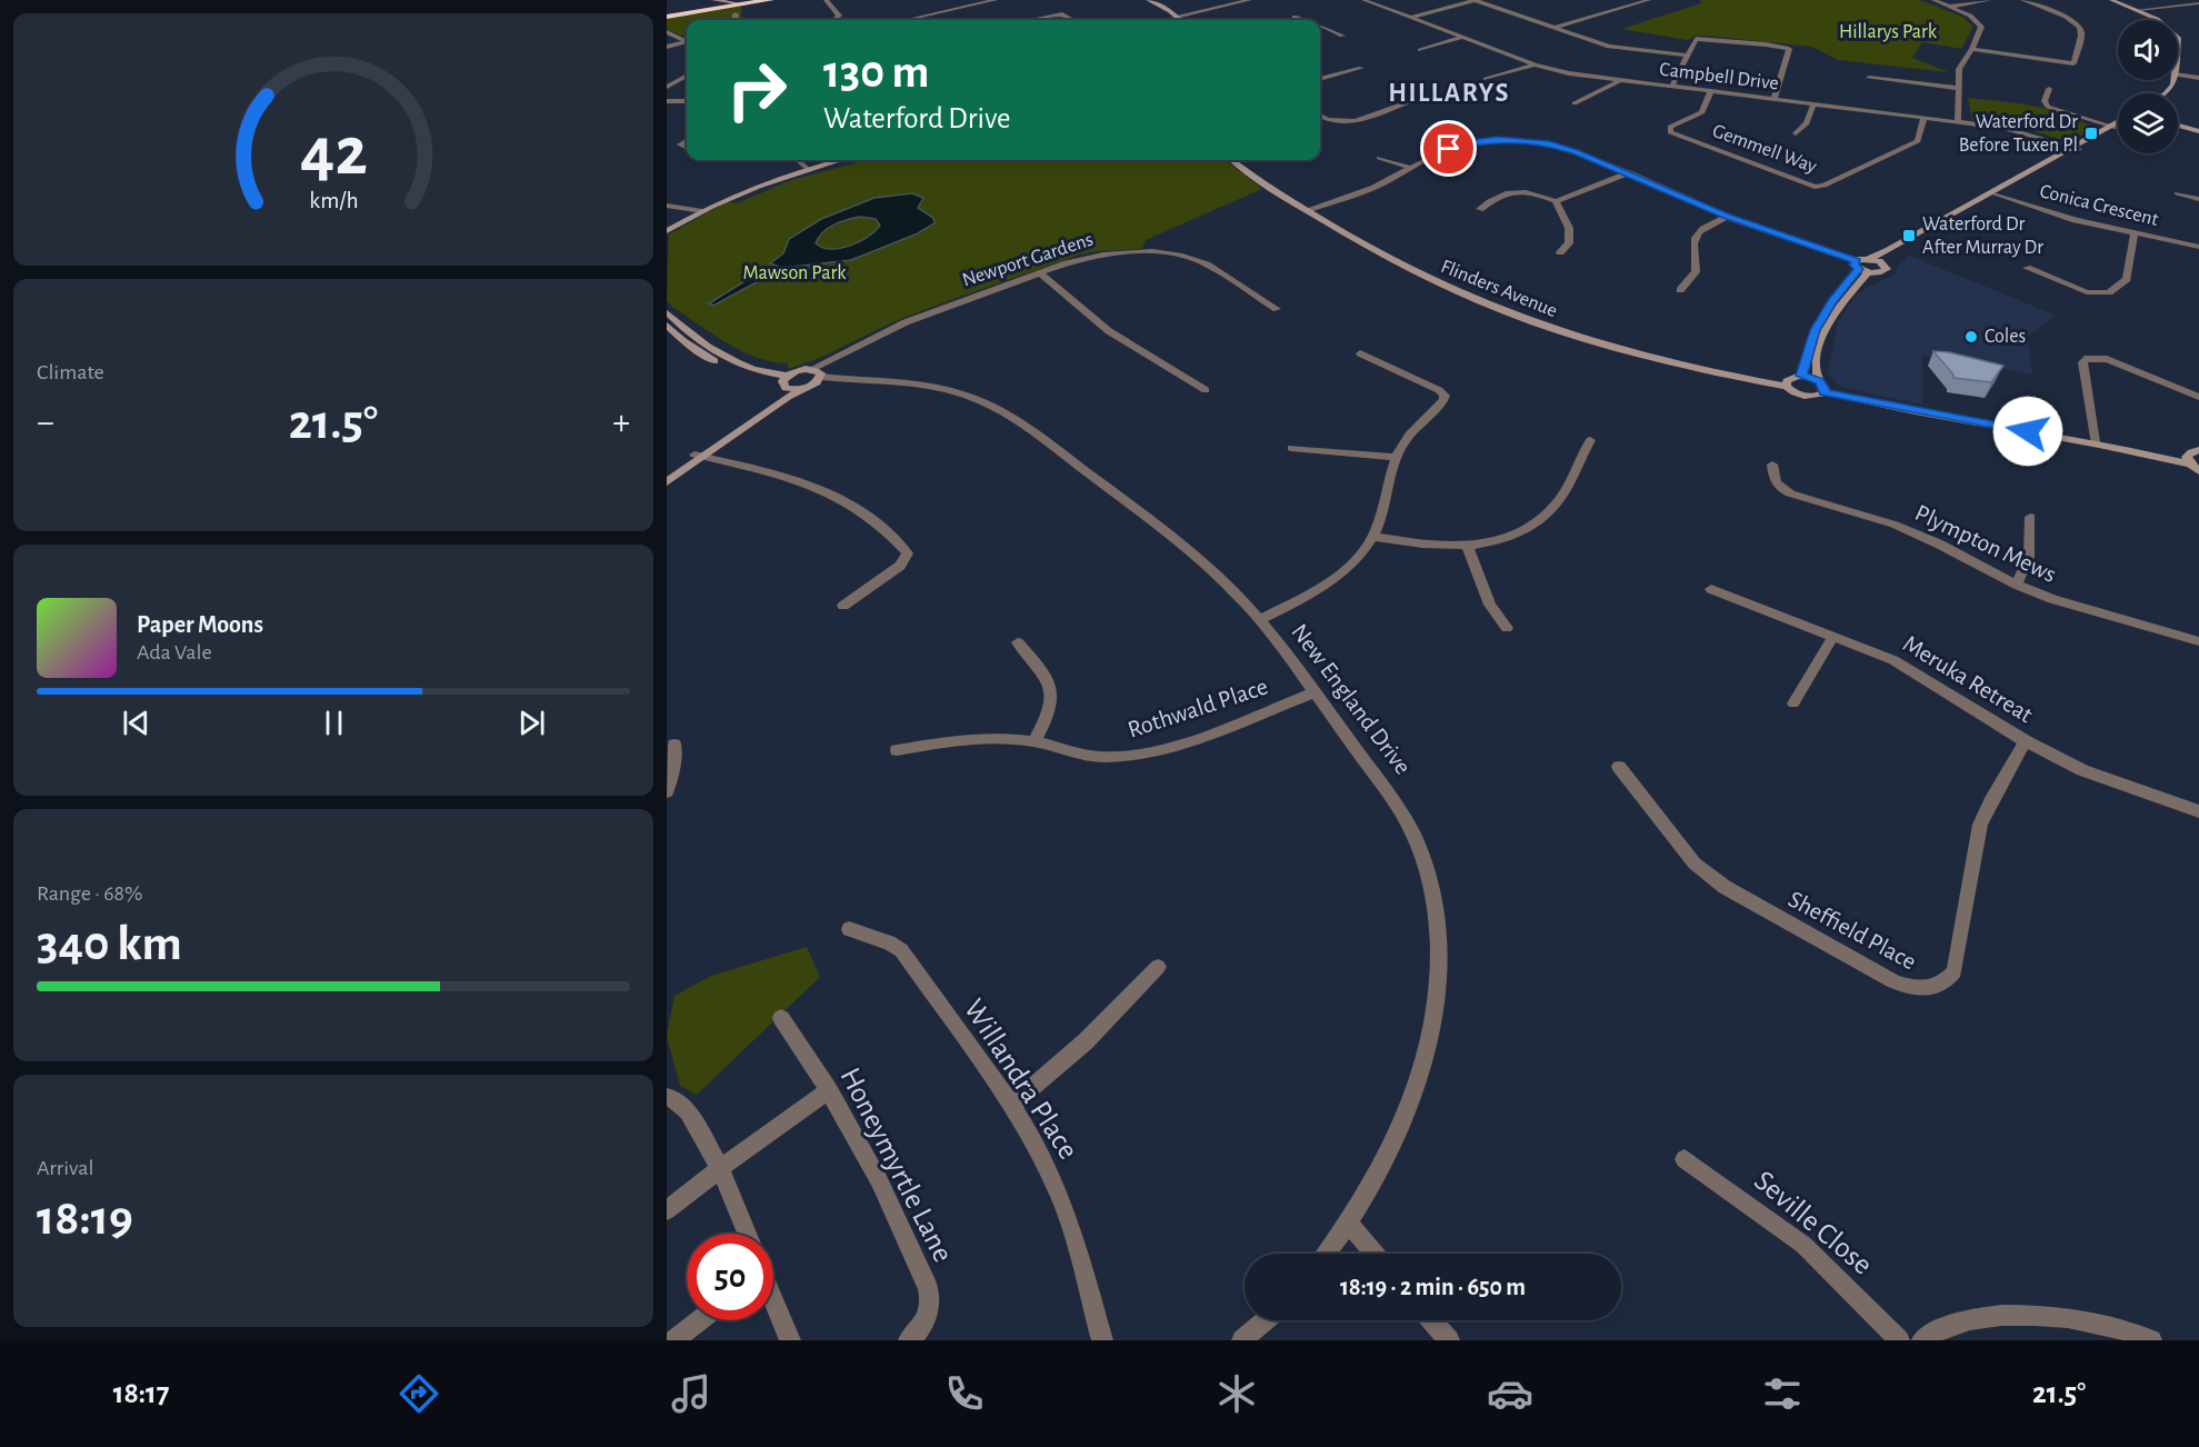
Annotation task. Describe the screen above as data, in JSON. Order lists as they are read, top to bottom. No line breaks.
{"streets":{"street":["Campbell Drive","Gemmell Way","Conica Crescent","Newport Gardens","Flinders Avenue","Plympton Mews","Meruka Retreat","New England Drive","Rothwald Place","Sheffield Place","Willandra Place","Honeymyrtle Lane","Seville Close"]},"crossings":[["Campbell Drive","Gemmell Way"],["Newport Gardens","New England Drive"],["Meruka Retreat","Sheffield Place"],["New England Drive","Rothwald Place"]],"districts":["HILLARYS"],"parks":["Hillarys Park","Mawson Park"],"places":{"transit":["Waterford Dr Before Tuxen Pl","Waterford Dr After Murray Dr"],"other":["Coles"]},"page":{"turn":["130 m","Waterford Drive"],"tile":["Climate",["Range · 68%","340 km"],["Arrival","18:19"]],"heat":["−","21.5°","+"],"song":["Paper Moons","Ada Vale"],"limit":"50","trip":"18:19 · 2 min · 650 m","tabs":["18:17","21.5°"],"gauge":["42","km/h"]}}
